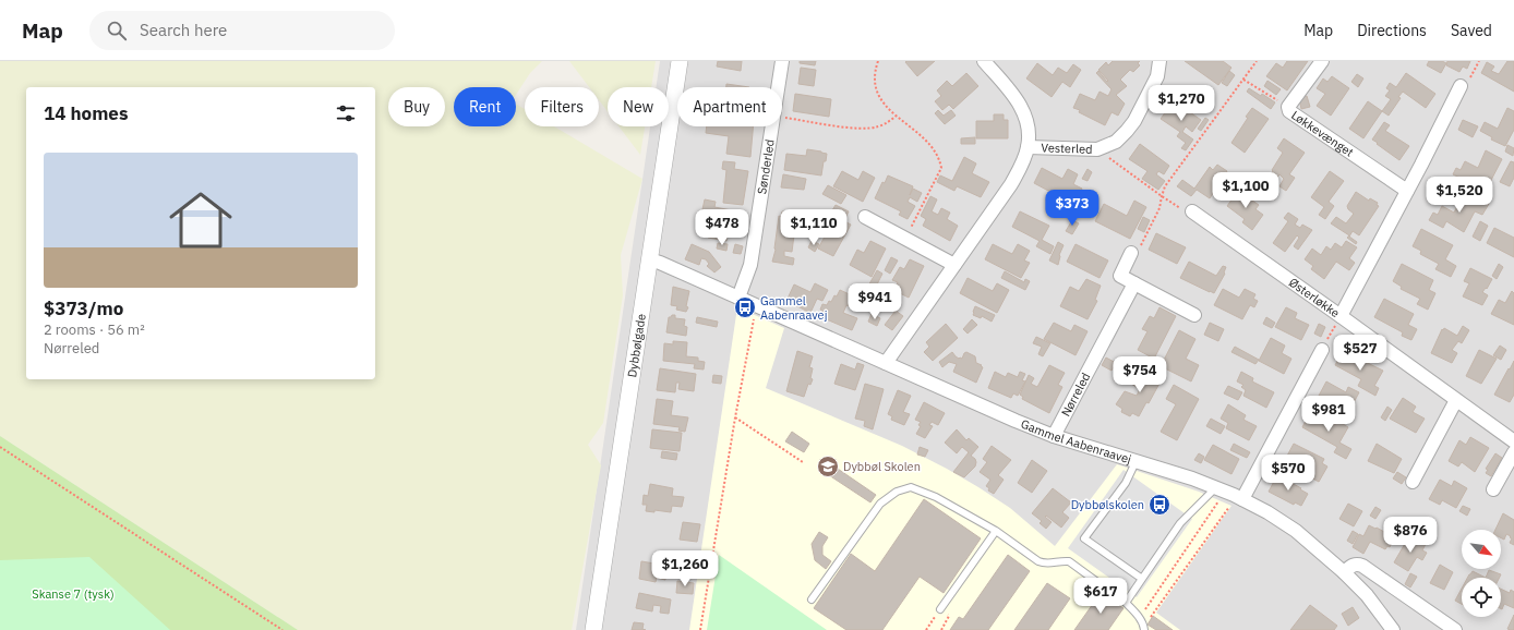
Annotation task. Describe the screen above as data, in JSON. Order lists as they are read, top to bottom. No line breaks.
{"streets":{"street":["Løkkevænget","Vesterled","Sønderled","Østerløkke","Dybbølgade","Nørreled","Gammel Aabenraavej"]},"crossings":[["Vesterled","Gammel Aabenraavej"],["Sønderled","Gammel Aabenraavej"],["Dybbølgade","Gammel Aabenraavej"],["Nørreled","Gammel Aabenraavej"]],"parks":["Skanse 7 (tysk)"],"places":{"bus stop":["Gammel Aabenraavej","Dybbølskolen"],"school or university":["Dybbøl Skolen"]},"north":"bottom right","page":{"header":"Map","search":"Search here","nav":["Map","Directions","Saved"],"price":["$1,270","$1,100","$1,520","$373","$478","$1,110","$941","$527","$754","$981","$570","$876","$1,260","$617"],"chip":["Buy","Rent","Filters","New","Apartment"],"heading":"14 homes","list":[{"name":"$373/mo","note":"2 rooms · 56 m² · Nørreled"}]}}
